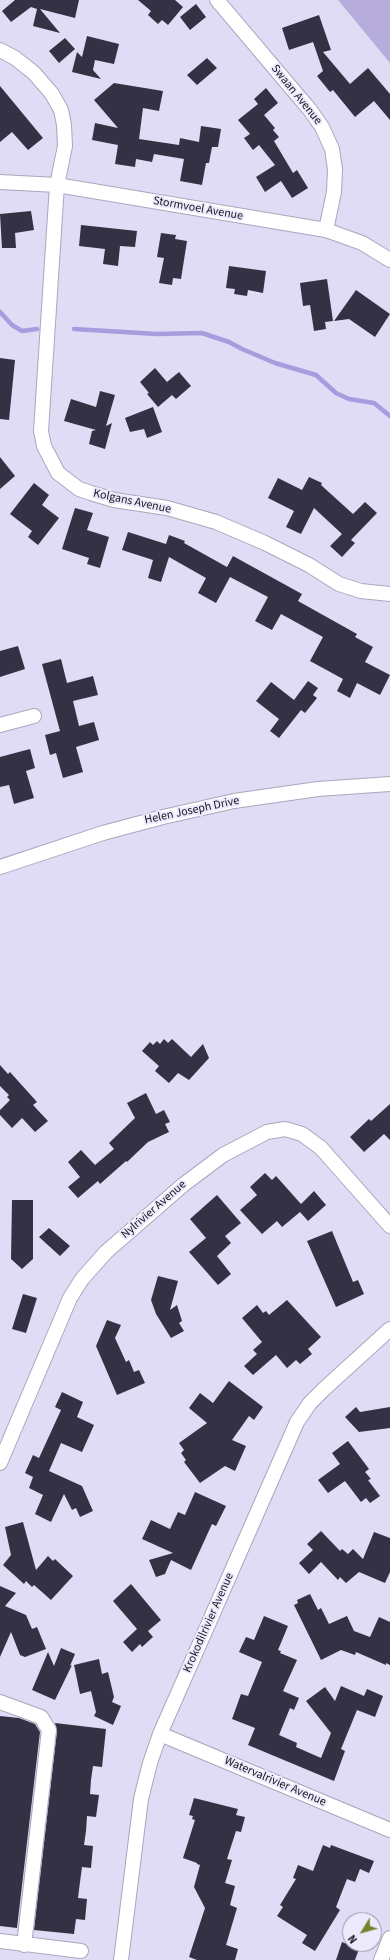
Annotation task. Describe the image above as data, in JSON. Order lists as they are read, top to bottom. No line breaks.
{"streets":{"street":["Swaan Avenue","Stormvoel Avenue","Kolgans Avenue","Helen Joseph Drive","Nylrivier Avenue","Krokodilrivier Avenue","Watervalrivier Avenue"]},"crossings":[["Swaan Avenue","Stormvoel Avenue"],["Stormvoel Avenue","Kolgans Avenue"],["Krokodilrivier Avenue","Watervalrivier Avenue"]],"north":"bottom left"}
